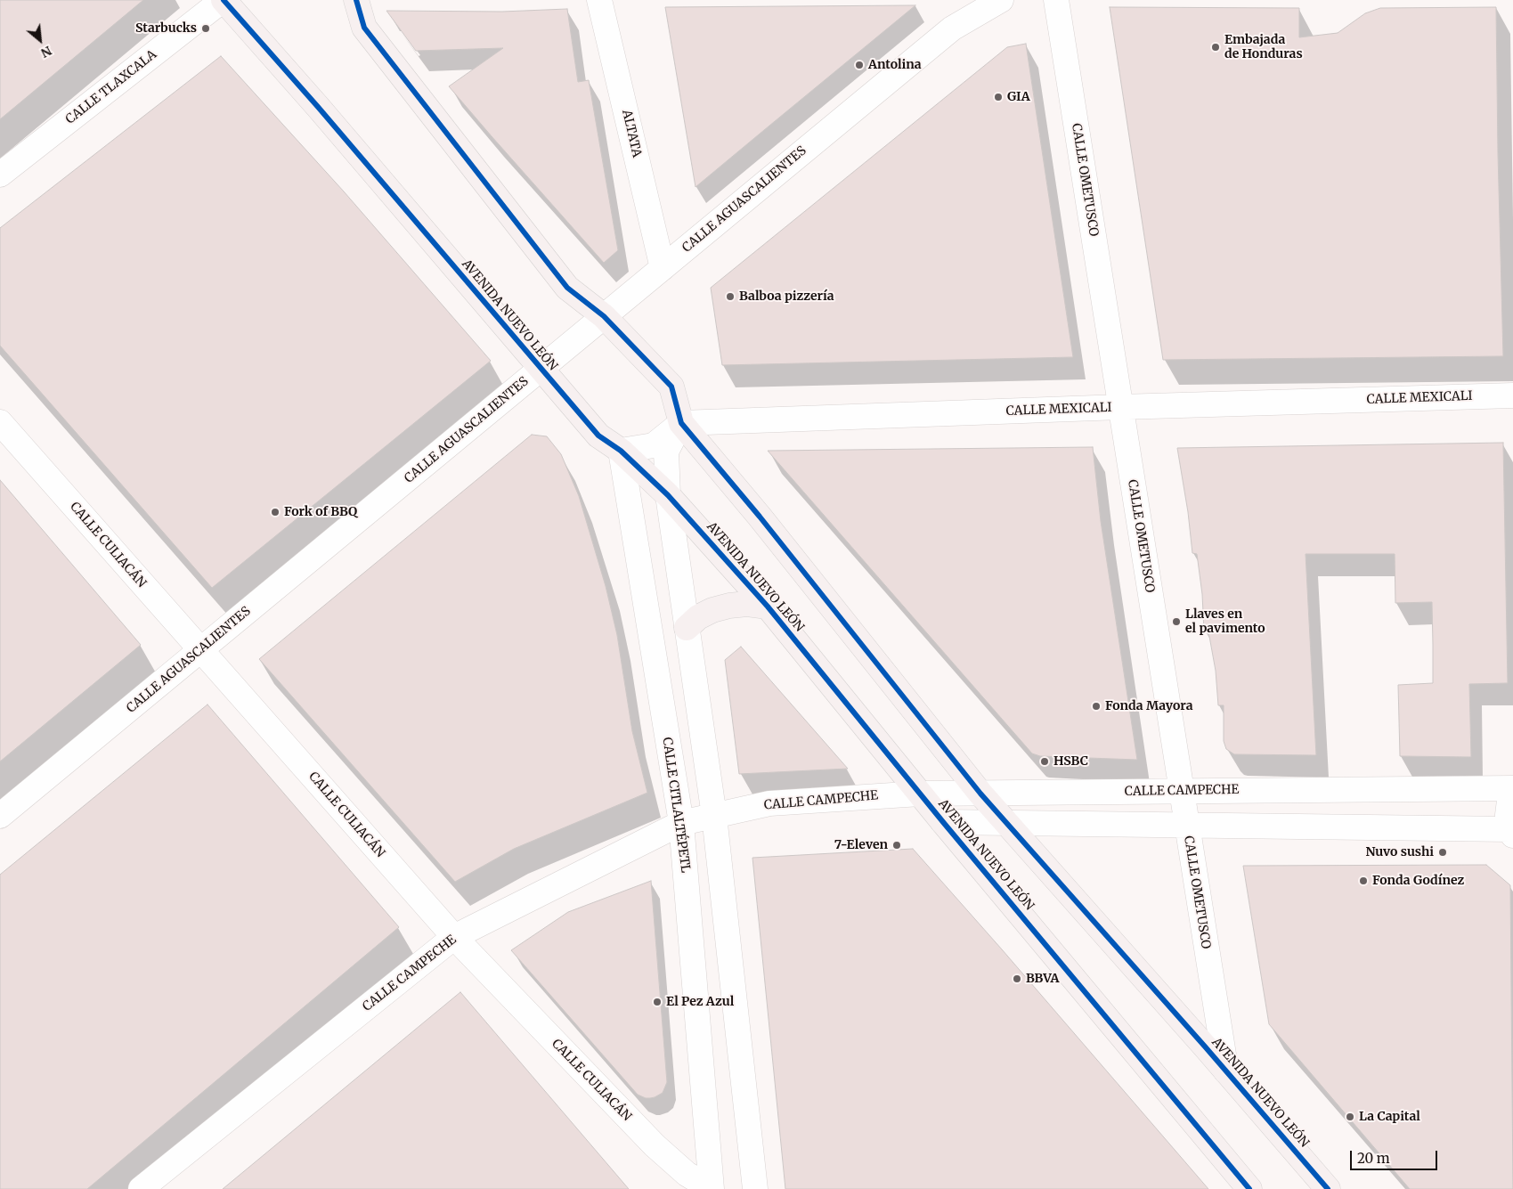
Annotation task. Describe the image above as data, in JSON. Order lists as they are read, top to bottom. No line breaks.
{"streets":{"main road":["AVENIDA NUEVO LEÓN"],"street":["CALLE TLAXCALA","ALTATA","CALLE OMETUSCO","CALLE AGUASCALIENTES","CALLE MEXICALI","CALLE CULIACÁN","CALLE CAMPECHE","CALLE CITLALTÉPETL"]},"crossings":[["CALLE TLAXCALA","AVENIDA NUEVO LEÓN"],["ALTATA","CALLE AGUASCALIENTES"],["CALLE OMETUSCO","AVENIDA NUEVO LEÓN"],["CALLE OMETUSCO","CALLE MEXICALI"],["CALLE OMETUSCO","CALLE CAMPECHE"],["CALLE AGUASCALIENTES","AVENIDA NUEVO LEÓN"],["CALLE AGUASCALIENTES","CALLE CULIACÁN"],["AVENIDA NUEVO LEÓN","CALLE MEXICALI"],["AVENIDA NUEVO LEÓN","CALLE CAMPECHE"],["AVENIDA NUEVO LEÓN","CALLE CITLALTÉPETL"],["CALLE CULIACÁN","CALLE CAMPECHE"],["CALLE CULIACÁN","CALLE CITLALTÉPETL"],["CALLE CAMPECHE","CALLE CITLALTÉPETL"]],"places":["Starbucks","Embajada de Honduras","Antolina","GIA","Balboa pizzería","Fork of BBQ","Llaves en el pavimento","Fonda Mayora","HSBC","7-Eleven","Nuvo sushi","Fonda Godínez","BBVA","El Pez Azul","La Capital"],"scale_bar":"20 m","north":"bottom right"}
